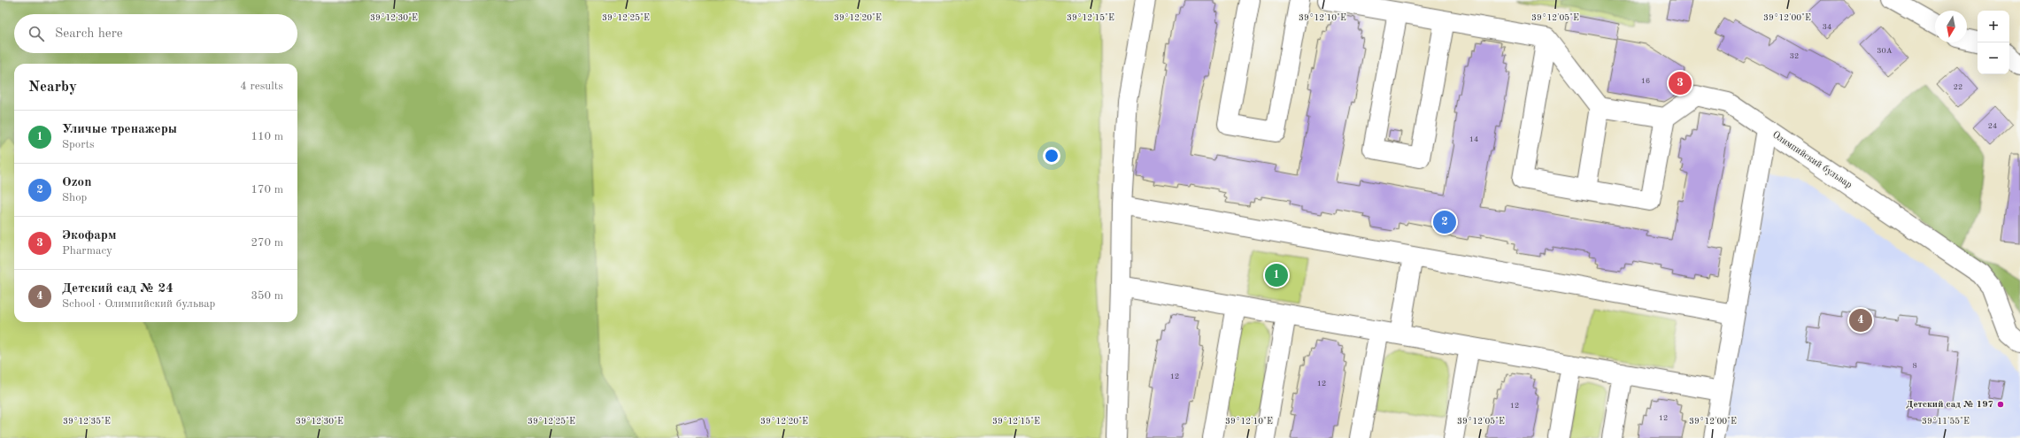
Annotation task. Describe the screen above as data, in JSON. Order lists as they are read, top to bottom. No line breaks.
{"streets":{"street":["Олимпийский бульвар"]},"places":["Детский сад № 197"],"house_numbers":["34","30А","32","16","22","24","14","8","12","12","12","12"],"north":"bottom","page":{"map_buttons":["+","−"],"search":"Search here","heading":["Nearby","4 results"],"pins":["3","2","1","4"],"list":[{"mark":"1","name":"Уличые тренажеры","note":"Sports","value":"110 m"},{"mark":"2","name":"Ozon","note":"Shop","value":"170 m"},{"mark":"3","name":"Экофарм","note":"Pharmacy","value":"270 m"},{"mark":"4","name":"Детский сад № 24","note":"School · Олимпийский бульвар","value":"350 m"}]},"coordinates":["39°12'25\"E","39°12'15\"E","39°12'10\"E","39°12'05\"E","39°12'00\"E","39°12'30\"E","39°12'20\"E","39°12'35\"E","39°11'55\"E"]}
